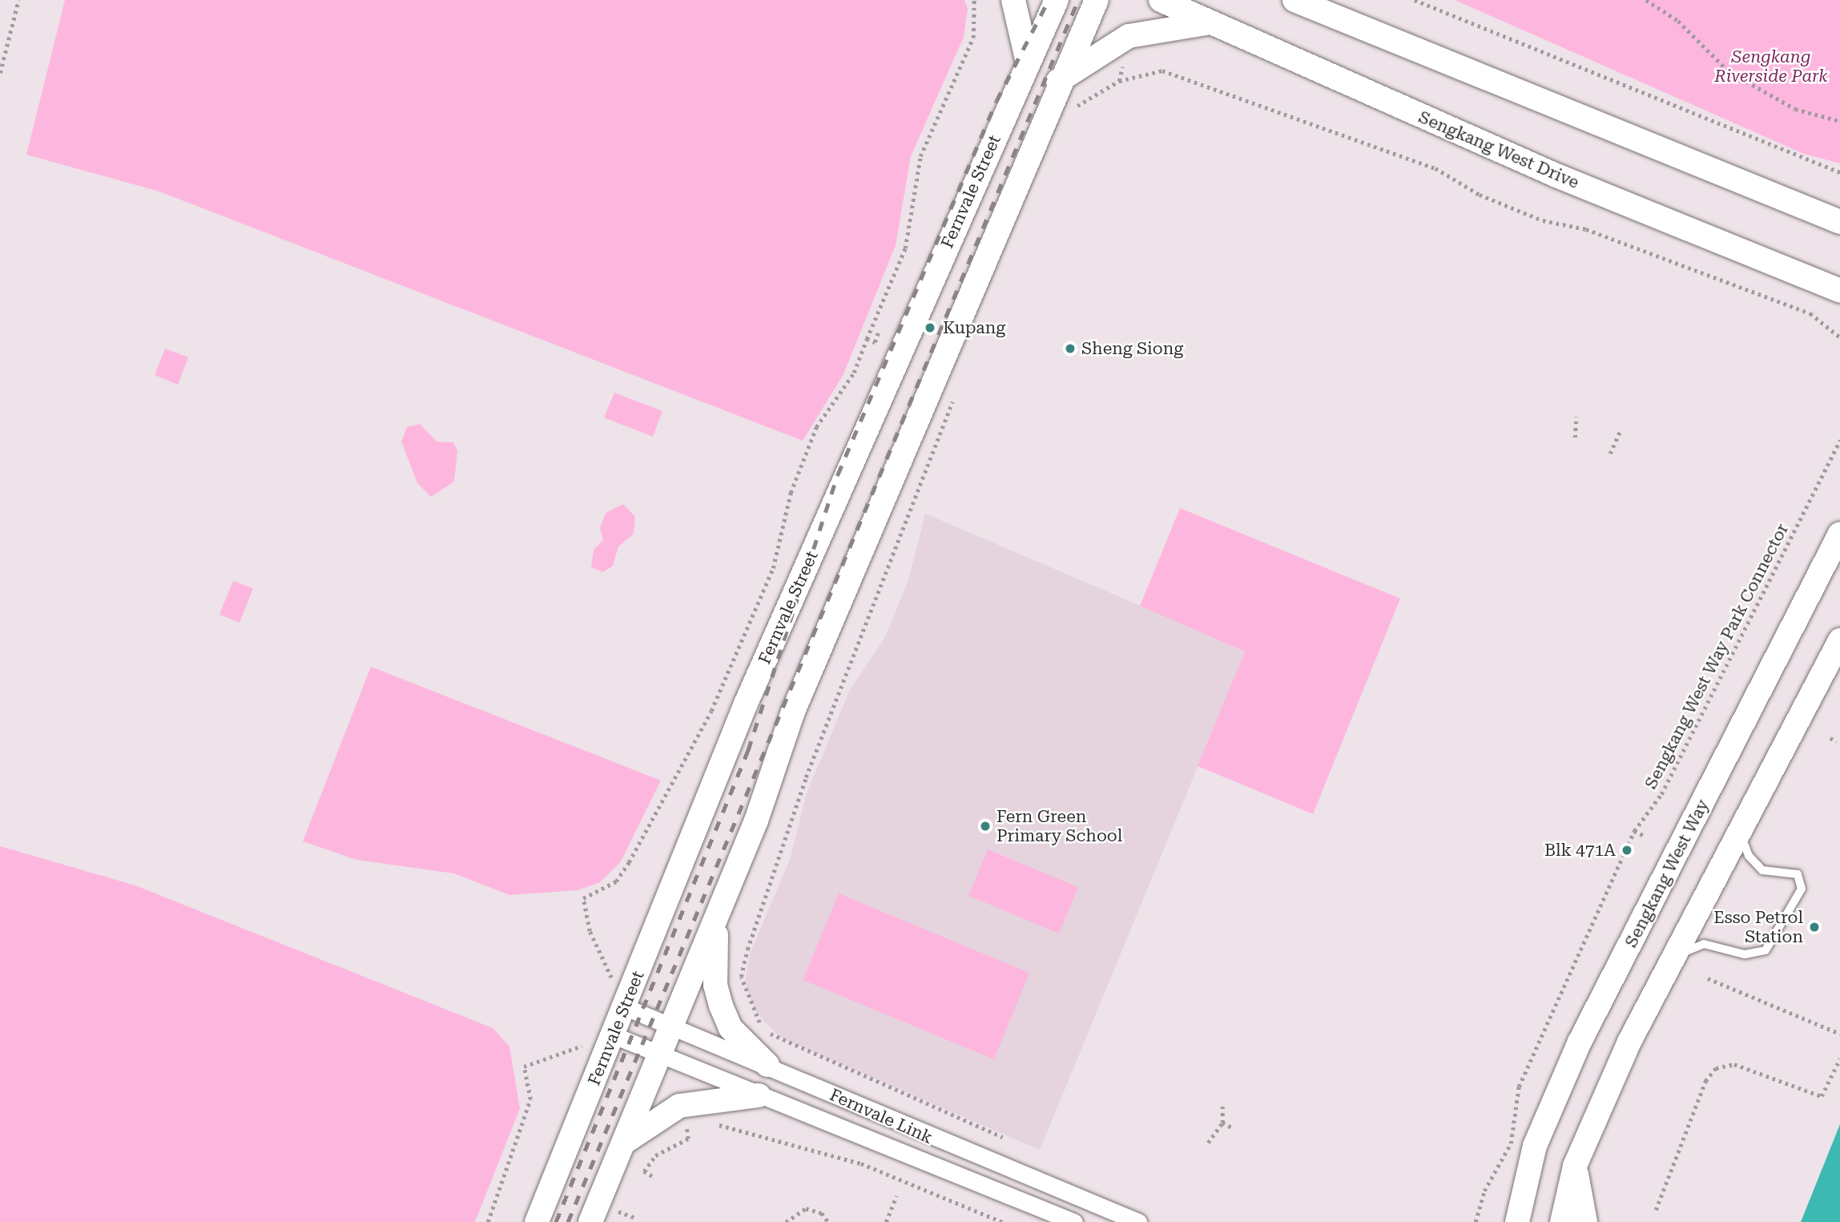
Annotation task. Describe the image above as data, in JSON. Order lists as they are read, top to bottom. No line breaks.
{"streets":{"main road":["Sengkang West Drive","Fernvale Street","Sengkang West Way"],"street":["Fernvale Link"],"path":["Sengkang West Way Park Connector"]},"crossings":[["Fernvale Street","Fernvale Link"]],"parks":["Sengkang Riverside Park"],"places":["Kupang","Sheng Siong","Fern Green Primary School","Blk 471A","Esso Petrol Station"]}
